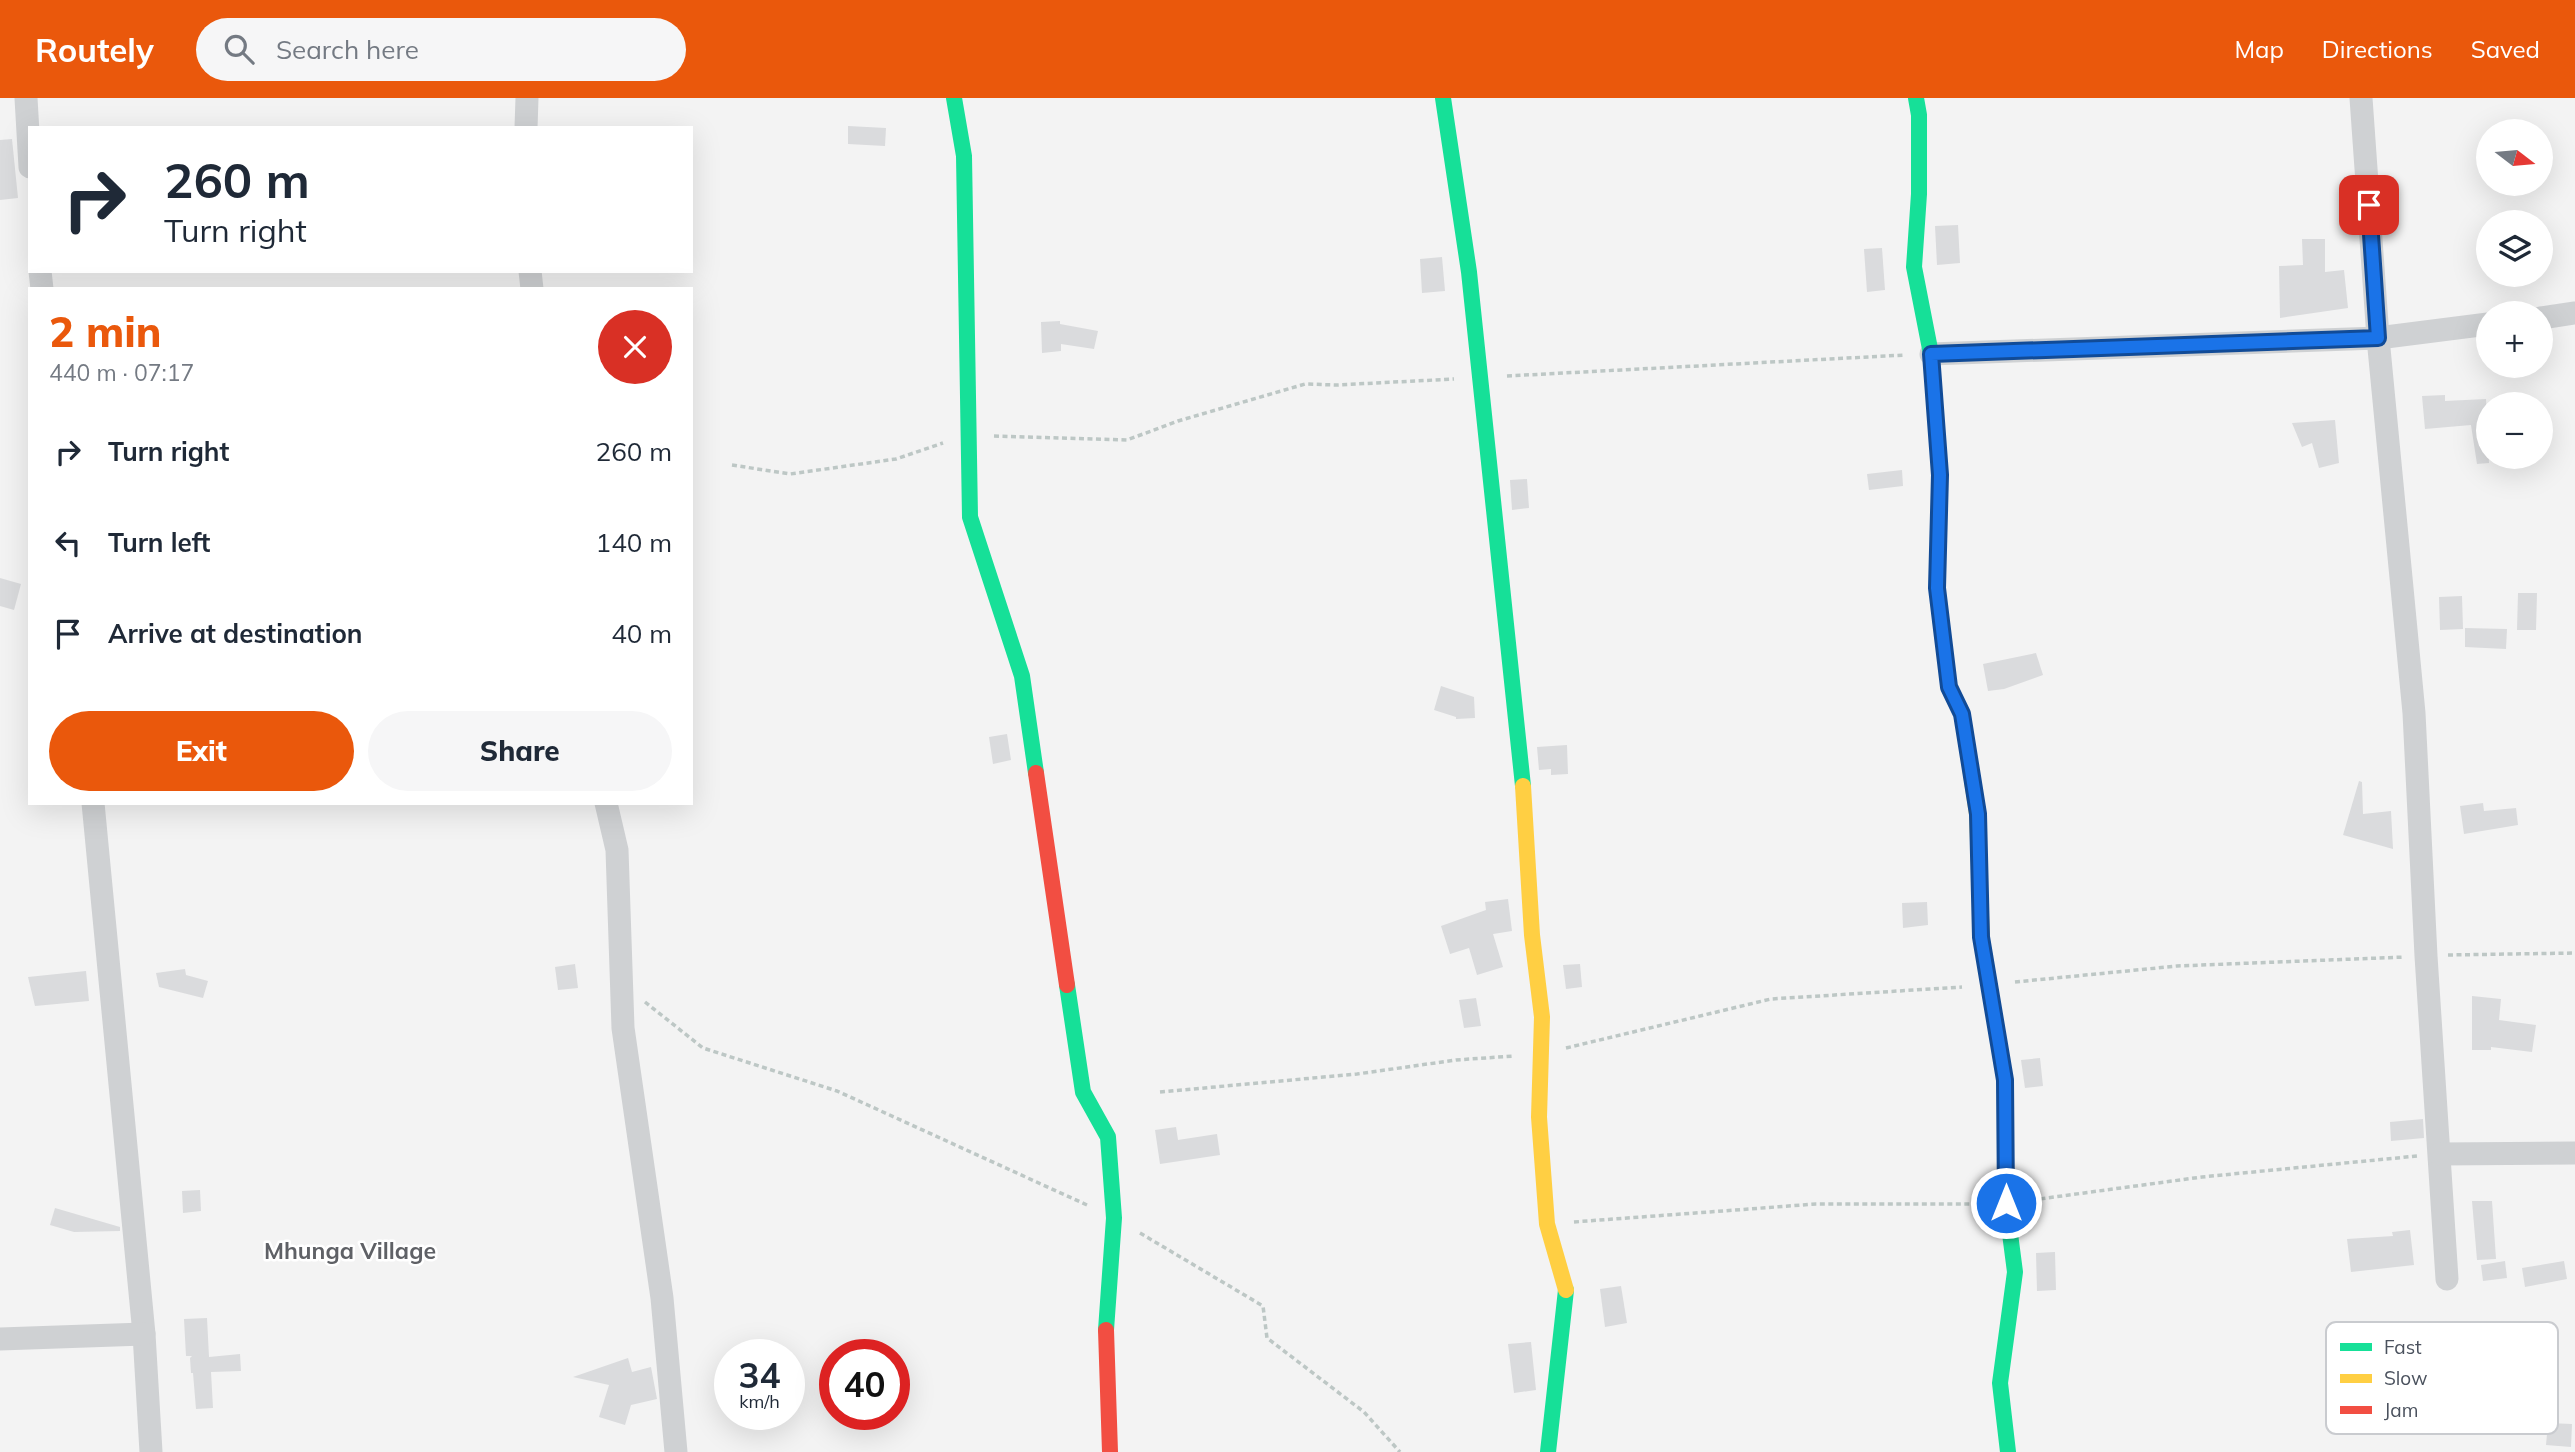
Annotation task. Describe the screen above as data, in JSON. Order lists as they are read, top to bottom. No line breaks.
{"districts":["Mhunga Village"],"legend":["Fast","Slow","Jam"],"north":"right","page":{"header":"Routely","search":"Search here","nav":["Map","Directions","Saved"],"map_buttons":["+","−"],"turn":["260 m","Turn right"],"heading":["2 min","440 m · 07:17"],"list":[{"name":"Turn right","value":"260 m"},{"name":"Turn left","value":"140 m"},{"name":"Arrive at destination","value":"40 m"}],"buttons":["Exit","Share"],"speed":"34 km/h","limit":"40"}}
